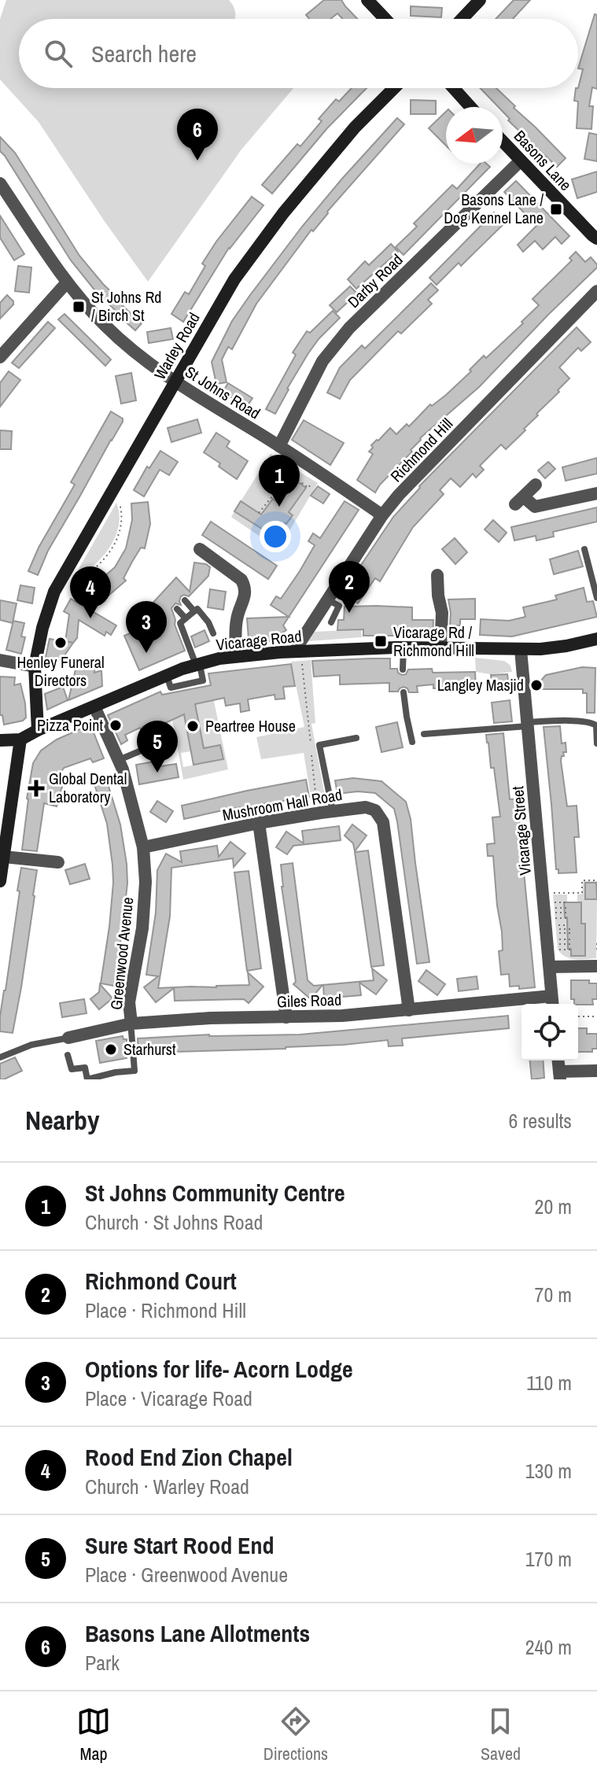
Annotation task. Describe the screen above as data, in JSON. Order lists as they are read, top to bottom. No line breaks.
{"streets":{"street":["Basons Lane","Darby Road","Warley Road","St Johns Road","Richmond Hill","Vicarage Road","Mushroom Hall Road","Vicarage Street","Greenwood Avenue","Giles Road"]},"crossings":[["Basons Lane","Darby Road"],["Darby Road","St Johns Road"],["Warley Road","St Johns Road"],["Warley Road","Vicarage Road"],["St Johns Road","Richmond Hill"],["Richmond Hill","Vicarage Road"],["Vicarage Road","Vicarage Street"],["Vicarage Road","Greenwood Avenue"],["Mushroom Hall Road","Greenwood Avenue"],["Mushroom Hall Road","Giles Road"],["Vicarage Street","Giles Road"],["Greenwood Avenue","Giles Road"]],"places":{"transit":["Basons Lane / Dog Kennel Lane","St Johns Rd / Birch St","Vicarage Rd / Richmond Hill"],"other":["Henley Funeral Directors","Langley Masjid","Pizza Point","Peartree House","Starhurst"],"health":["Global Dental Laboratory"]},"north":"left","page":{"search":"Search here","pins":["6","1","2","4","3","5"],"heading":["Nearby","6 results"],"list":[{"mark":"1","name":"St Johns Community Centre","note":"Church · St Johns Road","value":"20 m"},{"mark":"2","name":"Richmond Court","note":"Place · Richmond Hill","value":"70 m"},{"mark":"3","name":"Options for life- Acorn Lodge","note":"Place · Vicarage Road","value":"110 m"},{"mark":"4","name":"Rood End Zion Chapel","note":"Church · Warley Road","value":"130 m"},{"mark":"5","name":"Sure Start Rood End","note":"Place · Greenwood Avenue","value":"170 m"},{"mark":"6","name":"Basons Lane Allotments","note":"Park","value":"240 m"}],"nav":["Map","Directions","Saved"]}}
